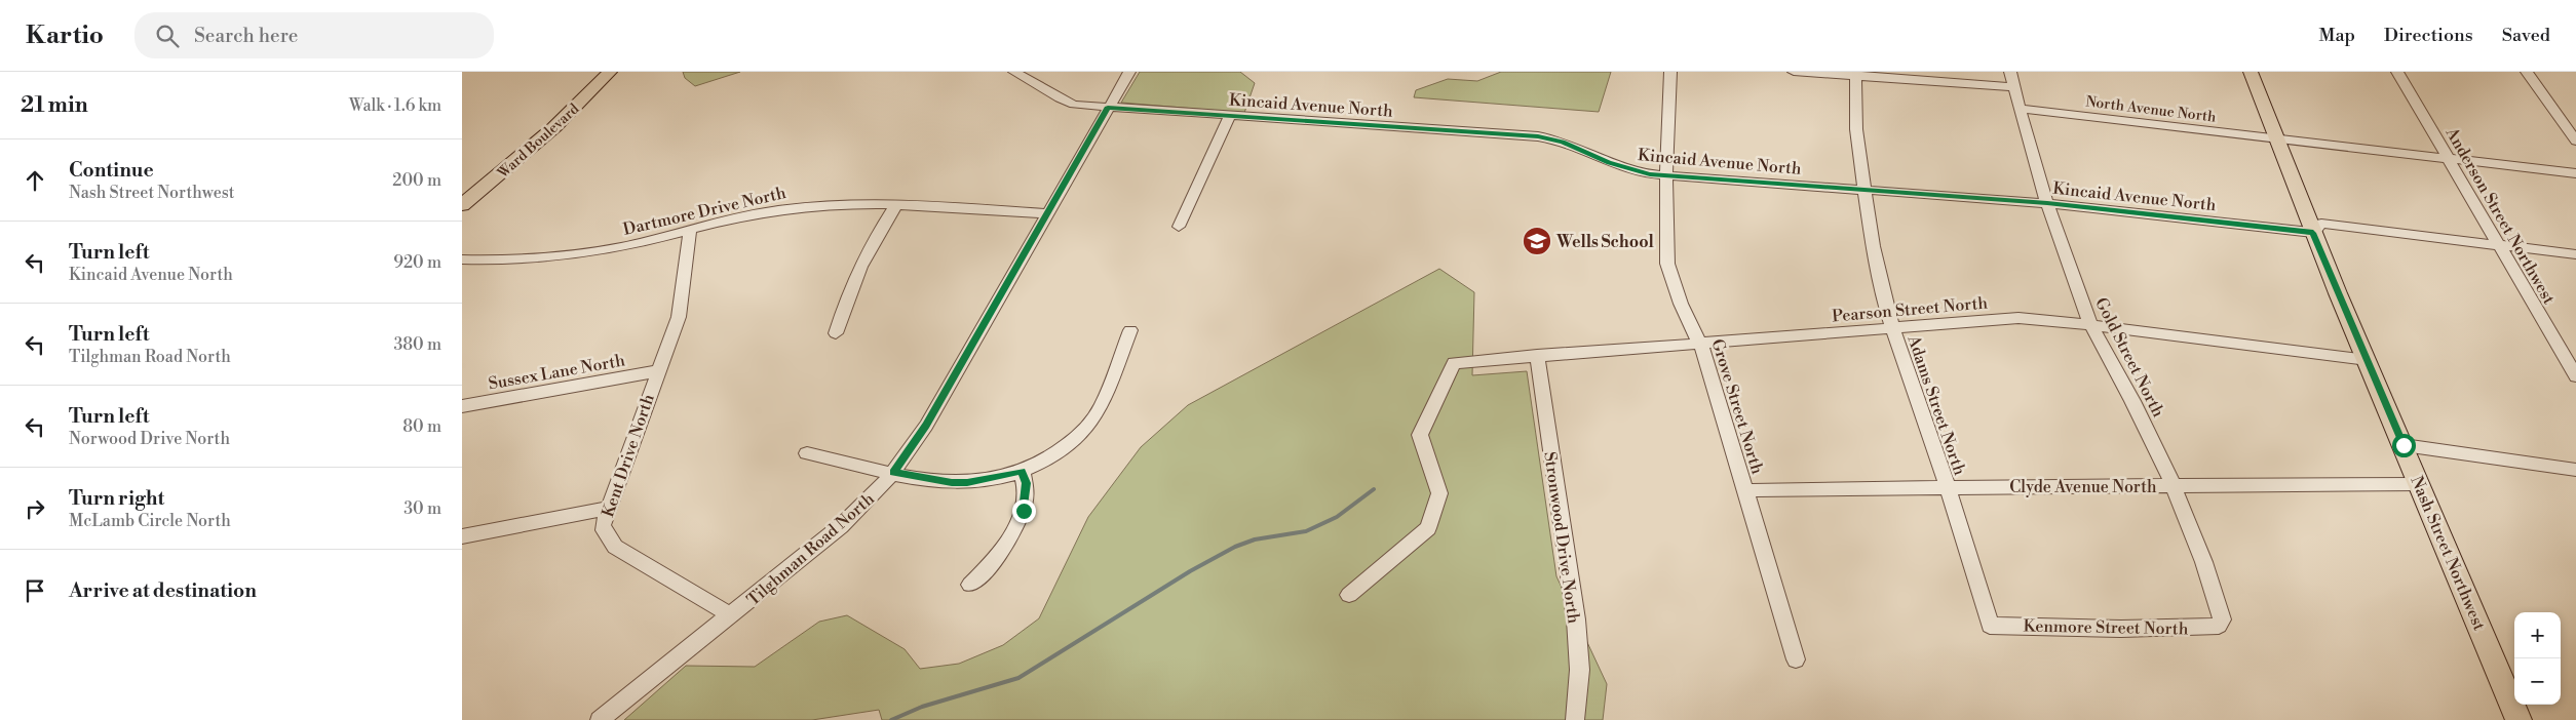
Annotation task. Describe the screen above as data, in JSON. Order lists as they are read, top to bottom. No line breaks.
{"streets":{"main road":["Ward Boulevard","Nash Street Northwest"],"street":["Kincaid Avenue North","North Avenue North","Dartmore Drive North","Anderson Street Northwest","Pearson Street North","Gold Street North","Sussex Lane North","Adams Street North","Grove Street North","Kent Drive North","Clyde Avenue North","Stronwood Drive North","Tilghman Road North","Kenmore Street North"]},"crossings":[["Kincaid Avenue North","Gold Street North"],["Kincaid Avenue North","Adams Street North"],["Kincaid Avenue North","Grove Street North"],["Kincaid Avenue North","Tilghman Road North"],["Kincaid Avenue North","Nash Street Northwest"],["North Avenue North","Anderson Street Northwest"],["North Avenue North","Gold Street North"],["North Avenue North","Nash Street Northwest"],["Dartmore Drive North","Kent Drive North"],["Dartmore Drive North","Tilghman Road North"],["Pearson Street North","Gold Street North"],["Pearson Street North","Adams Street North"],["Pearson Street North","Grove Street North"],["Pearson Street North","Stronwood Drive North"],["Pearson Street North","Nash Street Northwest"],["Gold Street North","Clyde Avenue North"],["Gold Street North","Kenmore Street North"],["Sussex Lane North","Kent Drive North"],["Adams Street North","Clyde Avenue North"],["Adams Street North","Kenmore Street North"],["Grove Street North","Clyde Avenue North"],["Kent Drive North","Tilghman Road North"],["Clyde Avenue North","Nash Street Northwest"]],"places":{"school or university":["Wells School"]},"page":{"header":"Kartio","search":"Search here","nav":["Map","Directions","Saved"],"heading":["21 min","Walk · 1.6 km"],"list":[["Continue","Nash Street Northwest","200 m"],["Turn left","Kincaid Avenue North","920 m"],["Turn left","Tilghman Road North","380 m"],["Turn left","Norwood Drive North","80 m"],["Turn right","McLamb Circle North","30 m"],"Arrive at destination"],"map_buttons":["+","−"]}}
